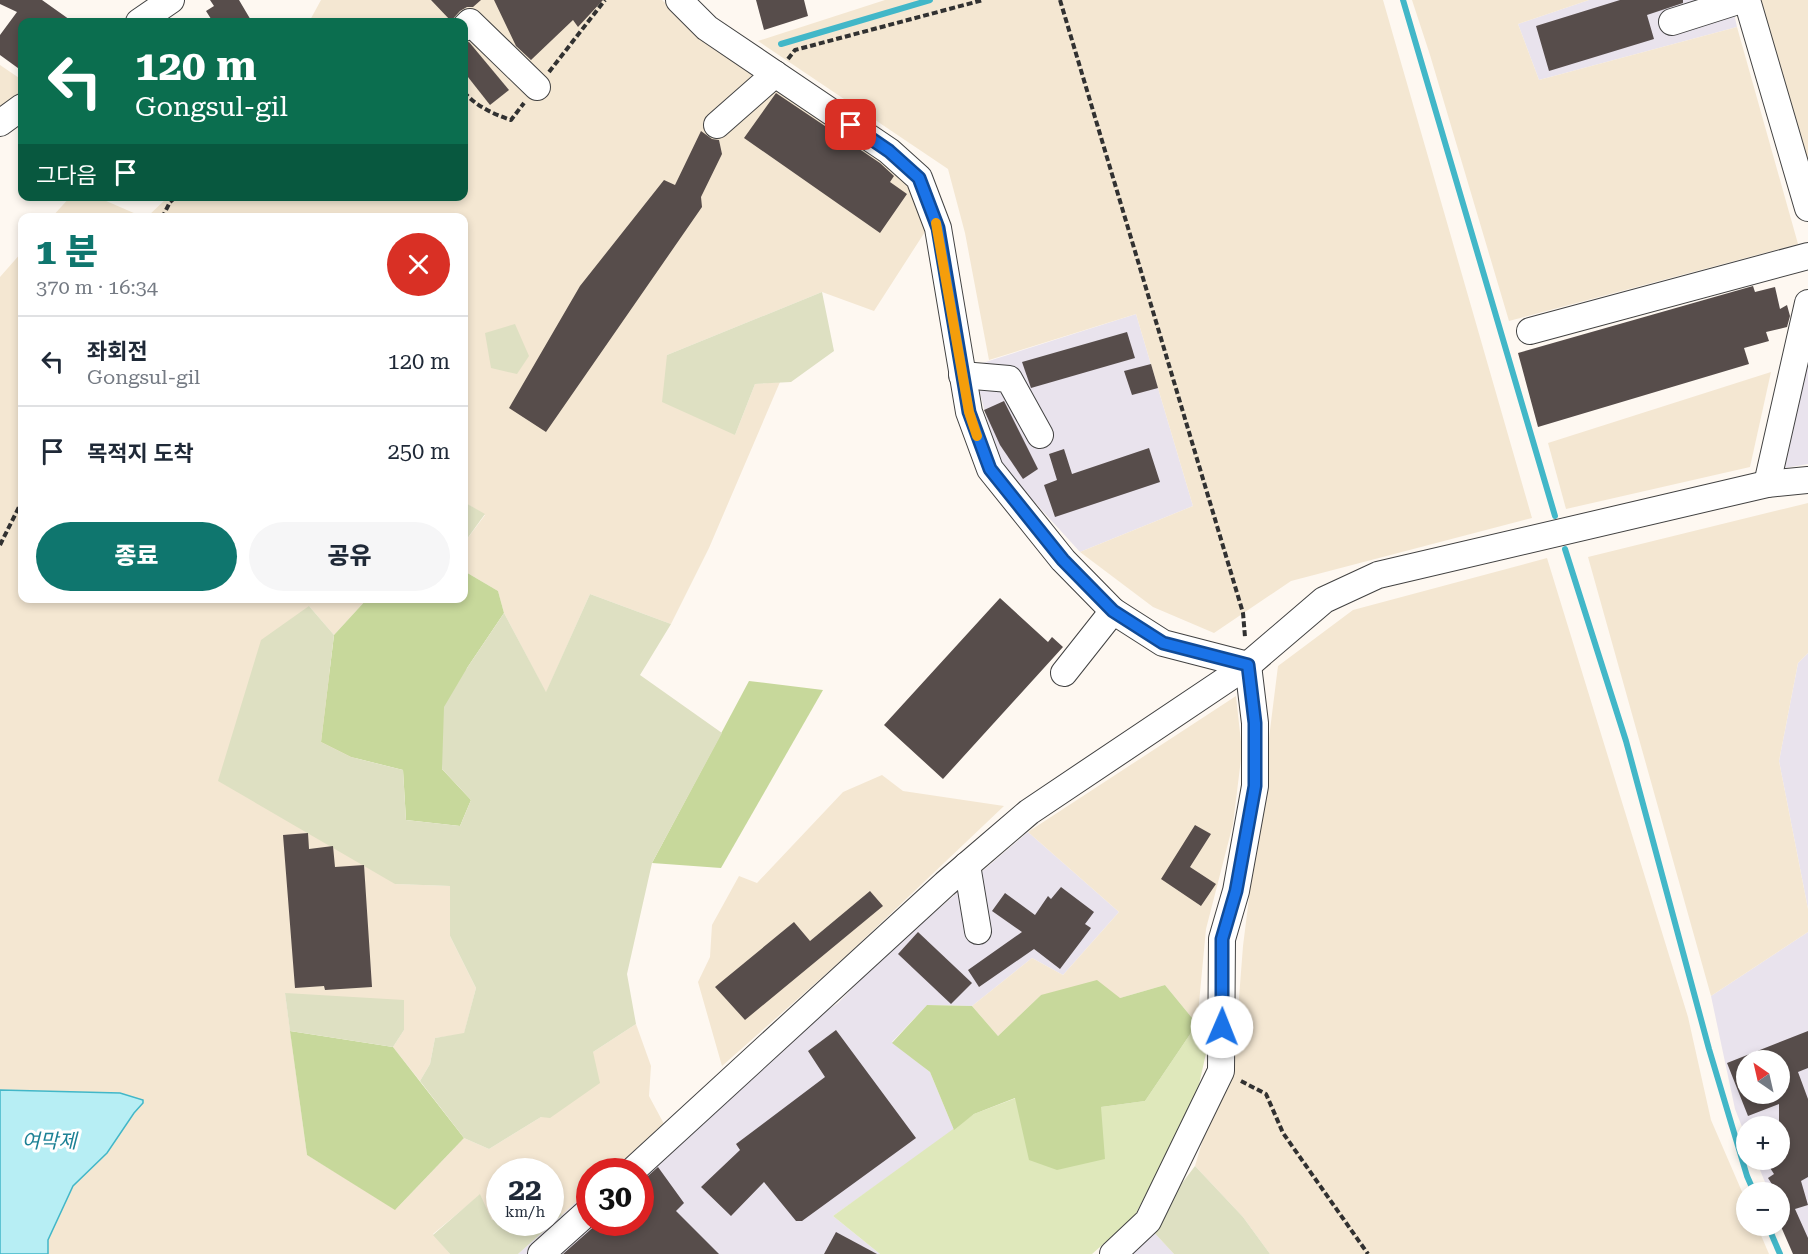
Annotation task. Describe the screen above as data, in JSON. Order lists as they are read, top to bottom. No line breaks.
{"water":["여막제"],"north":"top left","page":{"turn":["120 m","Gongsul-gil"],"then":"그다음","heading":["1 분","370 m · 16:34"],"list":[{"name":"좌회전","note":"Gongsul-gil","value":"120 m"},{"name":"목적지 도착","value":"250 m"}],"buttons":["종료","공유"],"map_buttons":["+","−"],"speed":"22 km/h","limit":"30"}}
